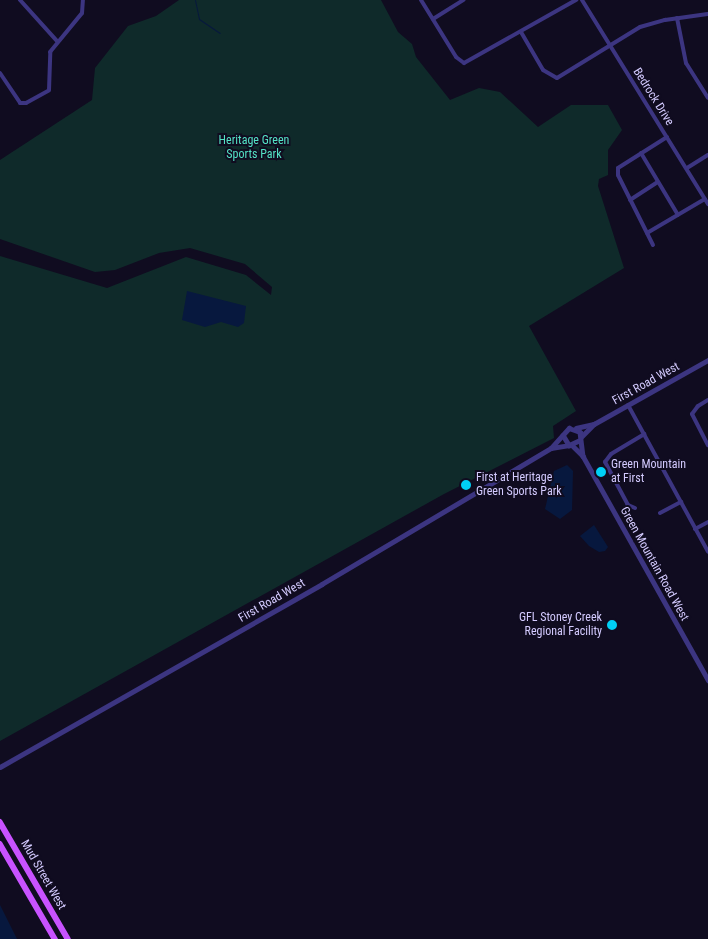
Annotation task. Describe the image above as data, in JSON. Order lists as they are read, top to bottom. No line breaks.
{"streets":{"main road":["Mud Street West"],"street":["Bedrock Drive","First Road West","Green Mountain Road West"]},"crossings":[["First Road West","Green Mountain Road West"]],"parks":["Heritage Green Sports Park"],"places":["Green Mountain at First","First at Heritage Green Sports Park","GFL Stoney Creek Regional Facility"]}
